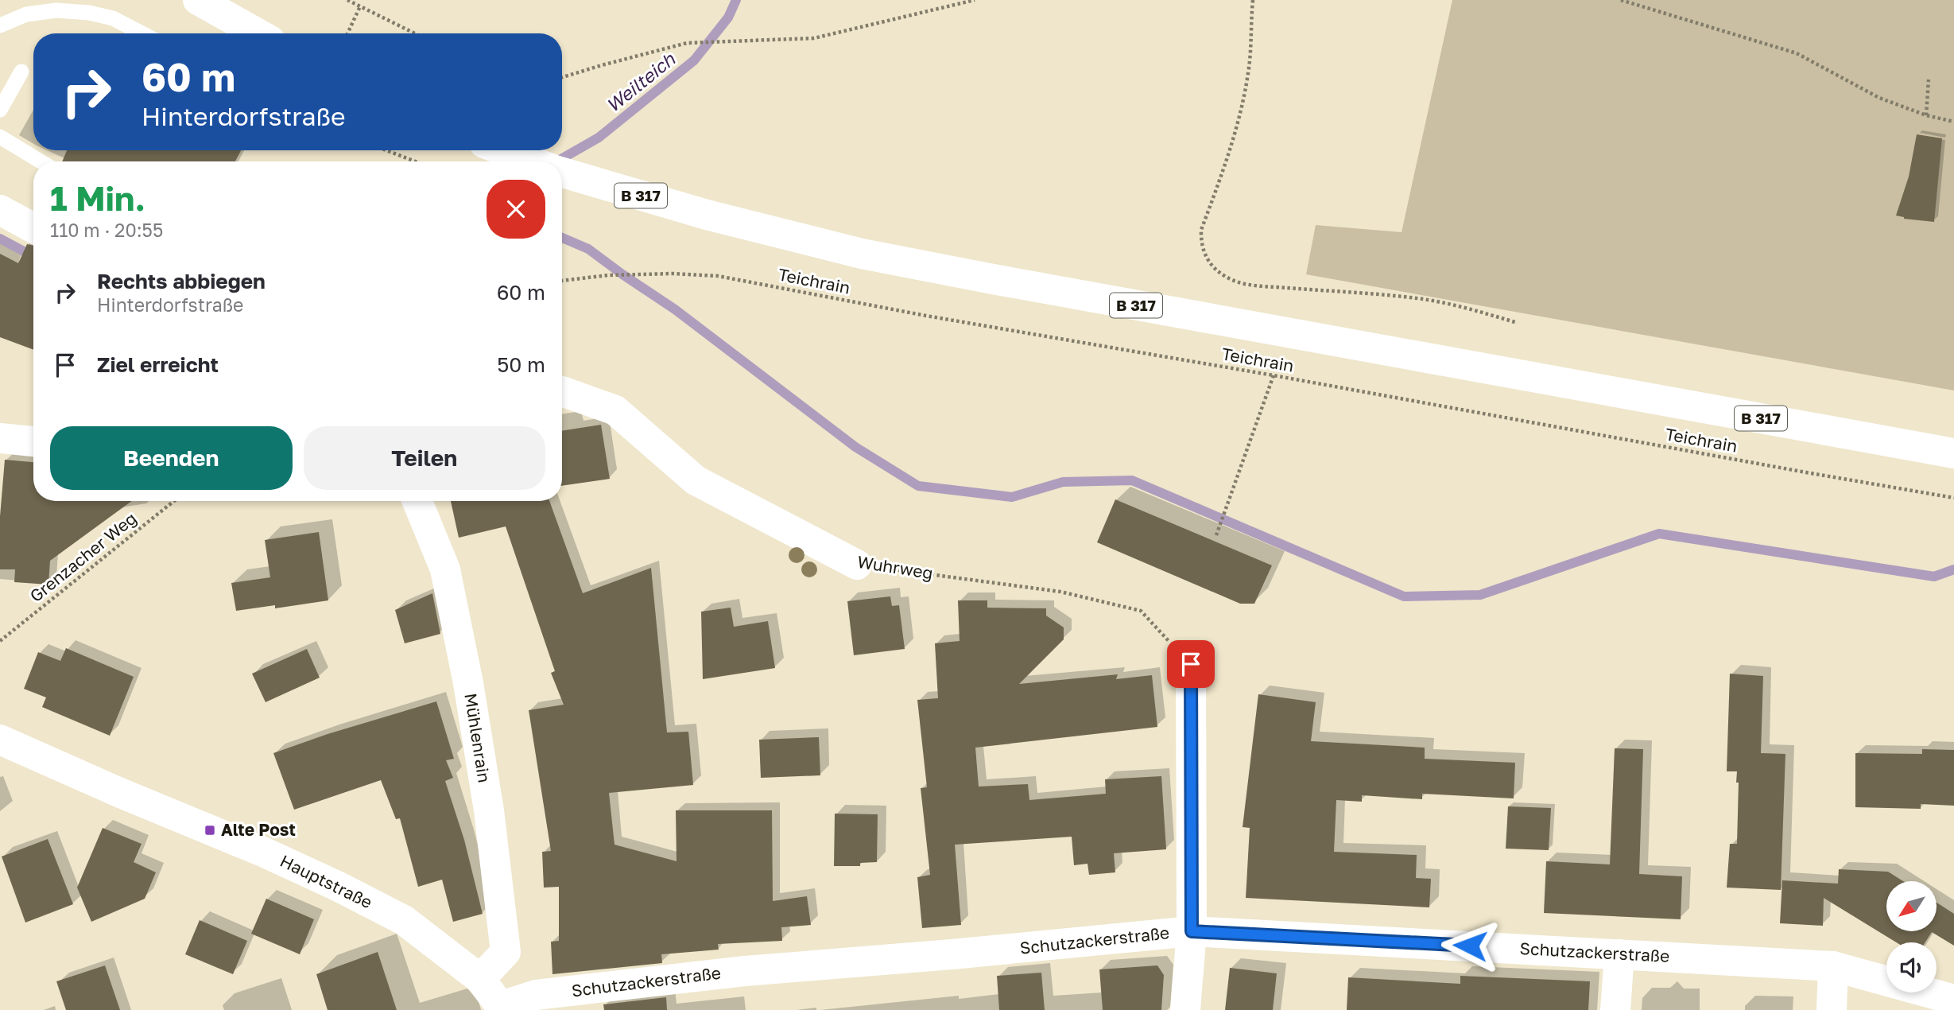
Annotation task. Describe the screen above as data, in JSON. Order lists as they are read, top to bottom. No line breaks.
{"streets":{"street":["B 317","Wuhrweg","Mühlenrain","Hauptstraße","Schutzackerstraße"],"path":["Teichrain","Grenzacher Weg"]},"crossings":[["Mühlenrain","Hauptstraße"],["Hauptstraße","Schutzackerstraße"]],"water":["Weilteich"],"places":{"transit":["Alte Post"]},"north":"bottom left","page":{"turn":["60 m","Hinterdorfstraße"],"heading":["1 Min.","110 m · 20:55"],"list":[{"name":"Rechts abbiegen","note":"Hinterdorfstraße","value":"60 m"},{"name":"Ziel erreicht","value":"50 m"}],"buttons":["Beenden","Teilen"]}}
